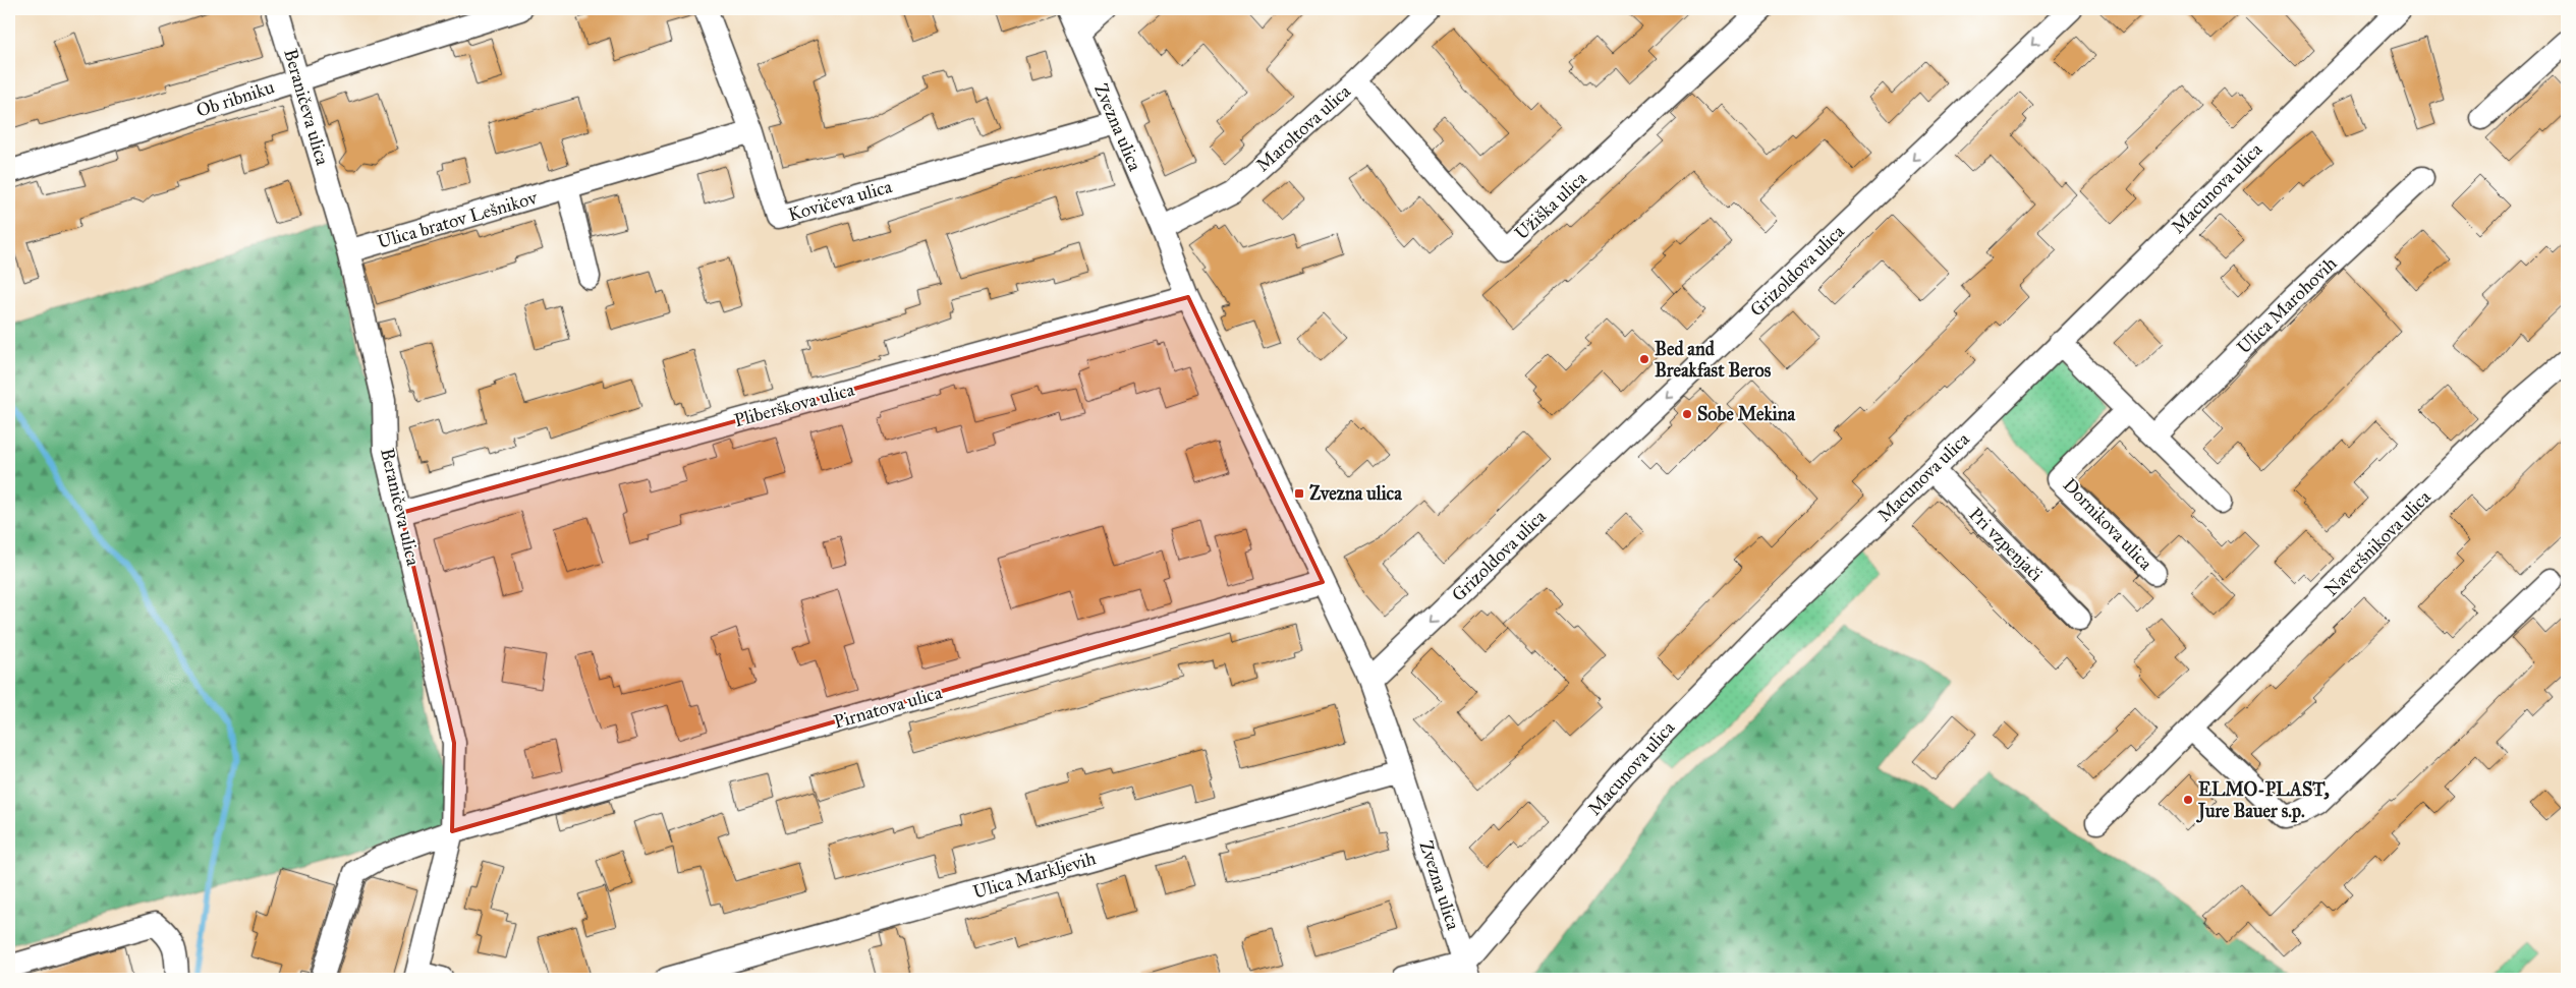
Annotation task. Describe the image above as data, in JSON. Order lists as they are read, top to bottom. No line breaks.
{"streets":{"street":["Ob ribniku","Beraničeva ulica","Zvezna ulica","Maroltova ulica","Macunova ulica","Kovičeva ulica","Užiška ulica","Ulica bratov Lešnikov","Grizoldova ulica","Ulica Marohovih","Pliberškova ulica","Dornikova ulica","Naveršnikova ulica","Pri vzpenjači","Pirnatova ulica","Ulica Markljevih"]},"crossings":[["Ob ribniku","Beraničeva ulica"],["Beraničeva ulica","Ulica bratov Lešnikov"],["Beraničeva ulica","Pliberškova ulica"],["Beraničeva ulica","Pirnatova ulica"],["Zvezna ulica","Maroltova ulica"],["Zvezna ulica","Macunova ulica"],["Zvezna ulica","Kovičeva ulica"],["Zvezna ulica","Grizoldova ulica"],["Zvezna ulica","Pliberškova ulica"],["Zvezna ulica","Pirnatova ulica"],["Zvezna ulica","Ulica Markljevih"],["Maroltova ulica","Užiška ulica"],["Macunova ulica","Pri vzpenjači"],["Kovičeva ulica","Ulica bratov Lešnikov"]],"one_way":["Grizoldova ulica"],"places":{"other":["Bed and Breakfast Beros","Sobe Mekina","ELMO-PLAST, Jure Bauer s.p."],"transit":["Zvezna ulica"]}}
